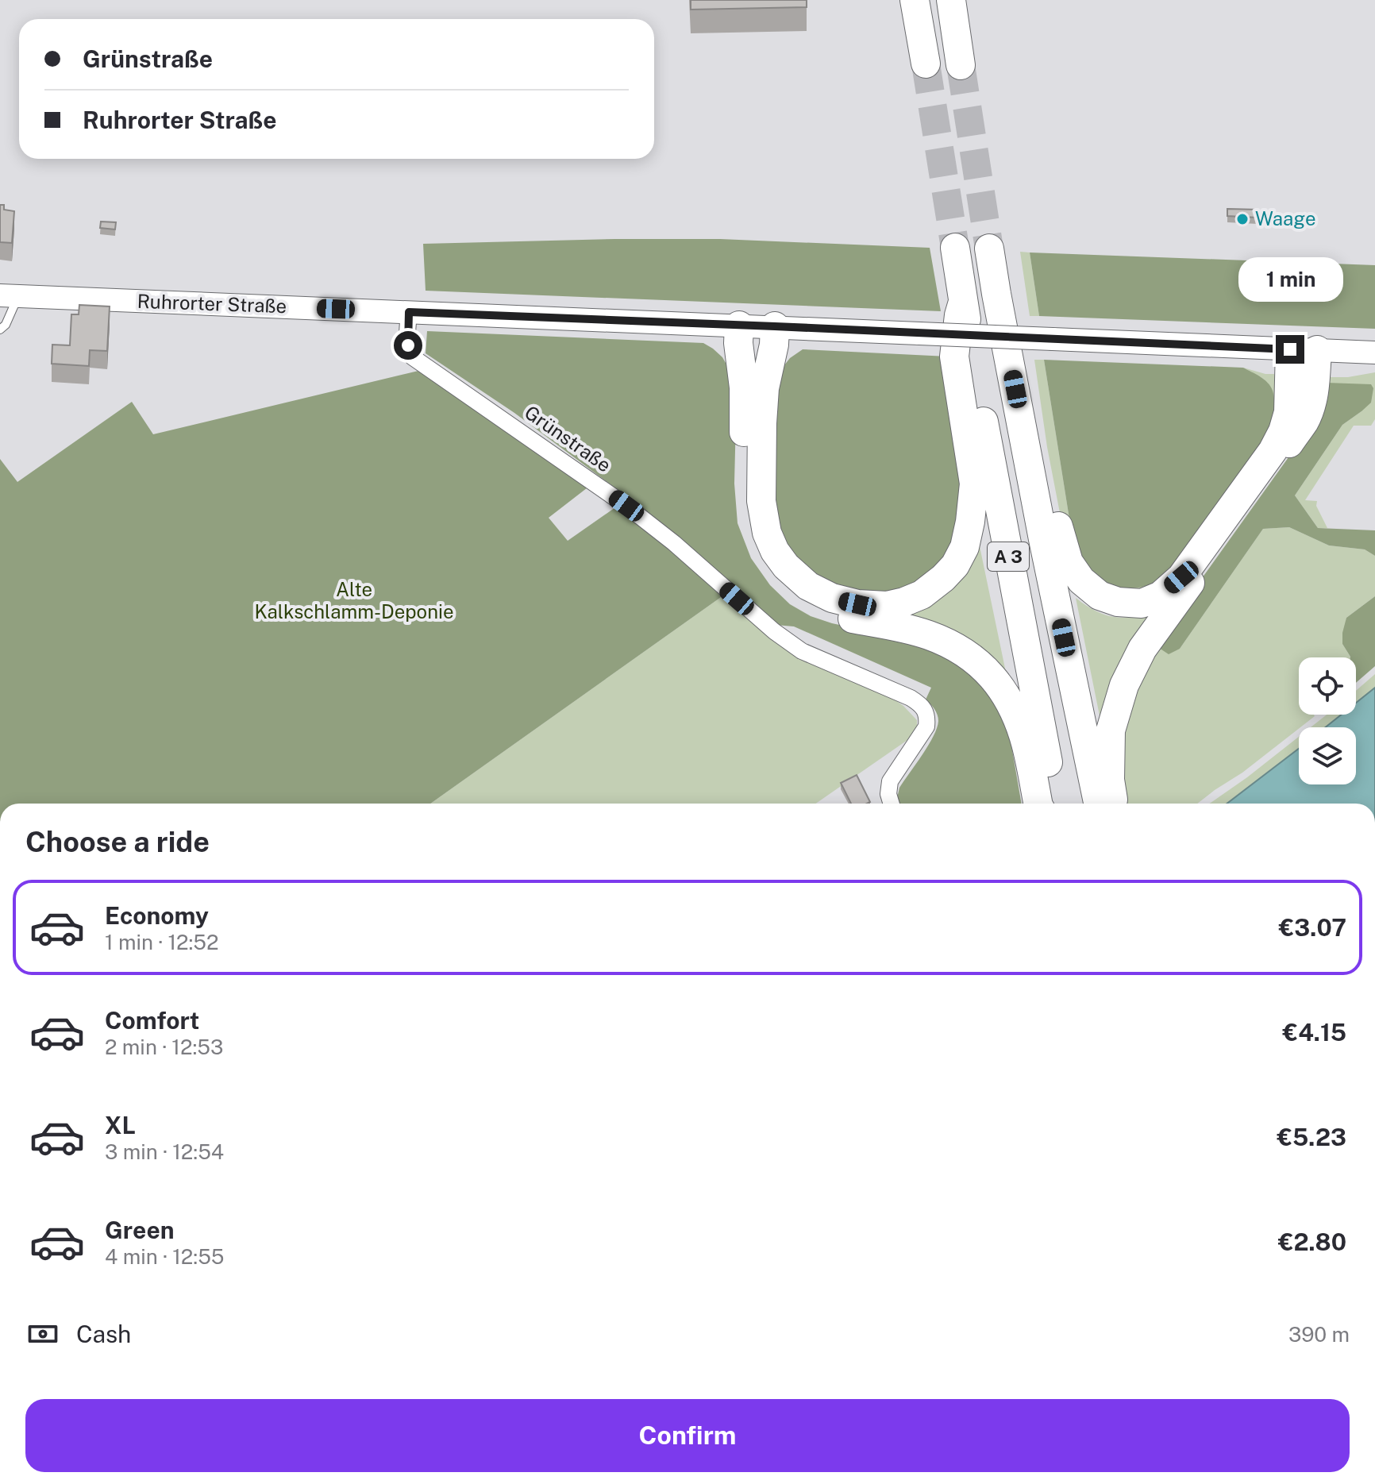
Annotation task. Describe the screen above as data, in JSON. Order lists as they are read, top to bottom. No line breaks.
{"streets":{"highway":["A 3"],"main road":["Ruhrorter Straße"],"street":["Grünstraße"]},"crossings":[["Ruhrorter Straße","Grünstraße"]],"parks":["Alte Kalkschlamm-Deponie"],"places":["Waage"],"page":{"banner":["Grünstraße","Ruhrorter Straße"],"bubble":"1 min","heading":"Choose a ride","list":[{"name":"Economy","note":"1 min · 12:52","value":"€3.07"},{"name":"Comfort","note":"2 min · 12:53","value":"€4.15"},{"name":"XL","note":"3 min · 12:54","value":"€5.23"},{"name":"Green","note":"4 min · 12:55","value":"€2.80"}],"pay":["Cash","390 m"],"buttons":"Confirm"}}
